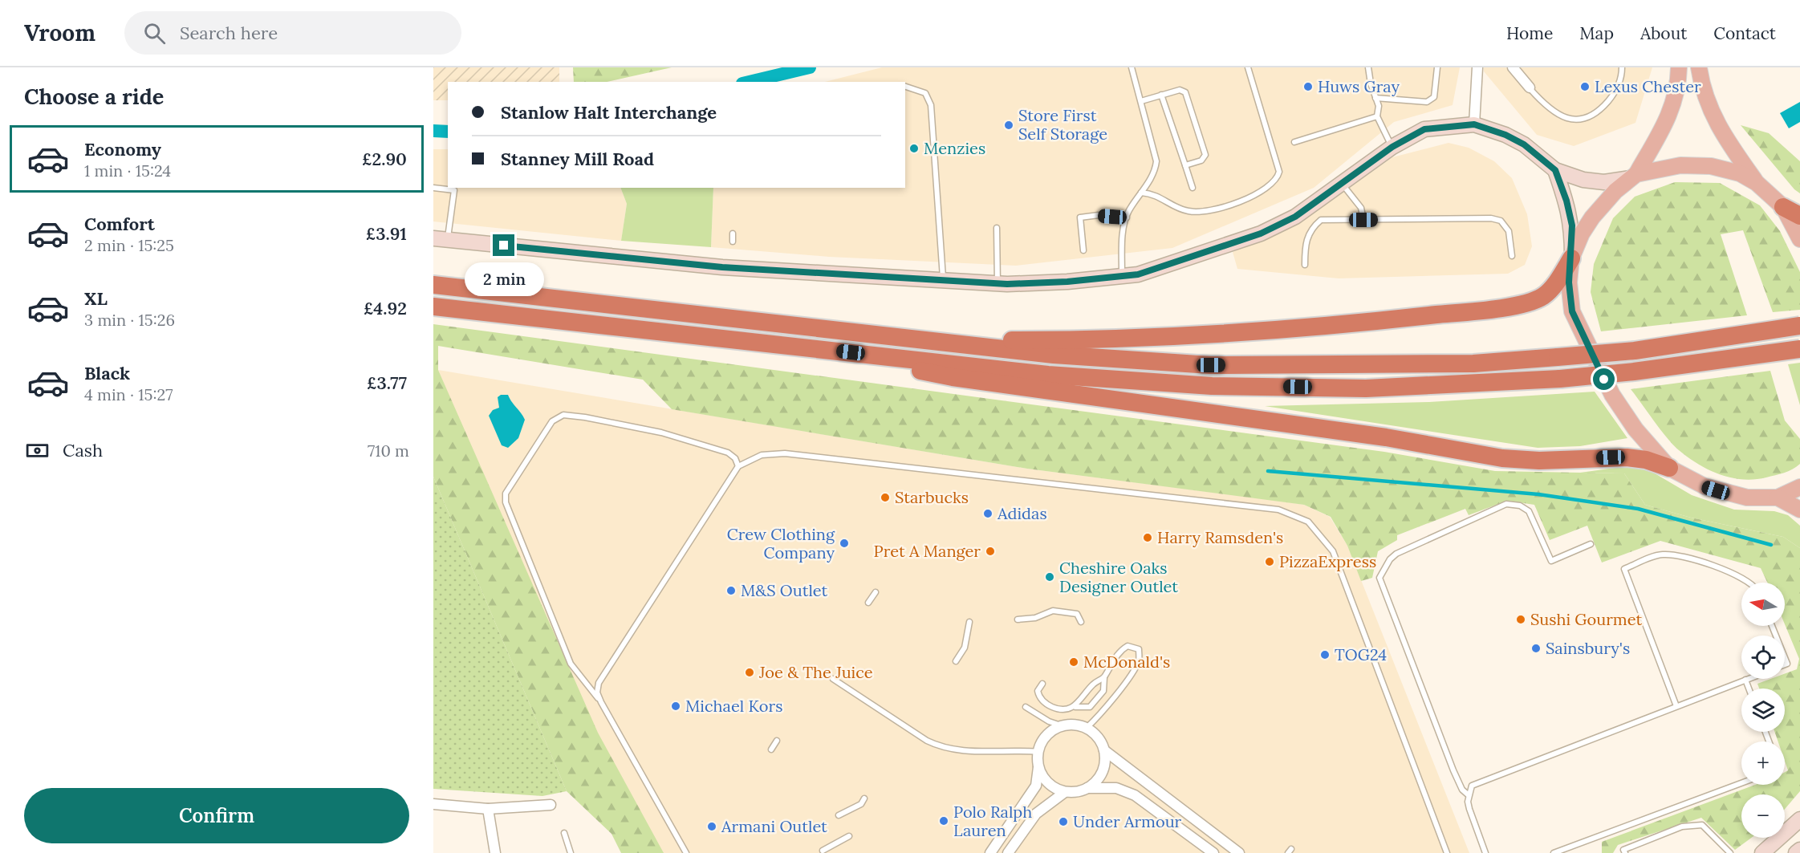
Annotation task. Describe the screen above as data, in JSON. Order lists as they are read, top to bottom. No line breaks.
{"places":["Huws Gray","Lexus Chester","Store First Self Storage","Menzies","Starbucks","Adidas","Harry Ramsden's","Crew Clothing Company","Pret A Manger","PizzaExpress","Cheshire Oaks Designer Outlet","M&S Outlet","Sushi Gourmet","Sainsbury's","TOG24","McDonald's","Joe & The Juice","Michael Kors","Polo Ralph Lauren","Under Armour","Armani Outlet"],"north":"left","page":{"header":"Vroom","search":"Search here","nav":["Home","Map","About","Contact"],"heading":"Choose a ride","banner":["Stanlow Halt Interchange","Stanney Mill Road"],"list":[{"name":"Economy","note":"1 min · 15:24","value":"£2.90"},{"name":"Comfort","note":"2 min · 15:25","value":"£3.91"},{"name":"XL","note":"3 min · 15:26","value":"£4.92"},{"name":"Black","note":"4 min · 15:27","value":"£3.77"}],"bubble":"2 min","pay":["Cash","710 m"],"map_buttons":["+","−"],"buttons":"Confirm"}}
